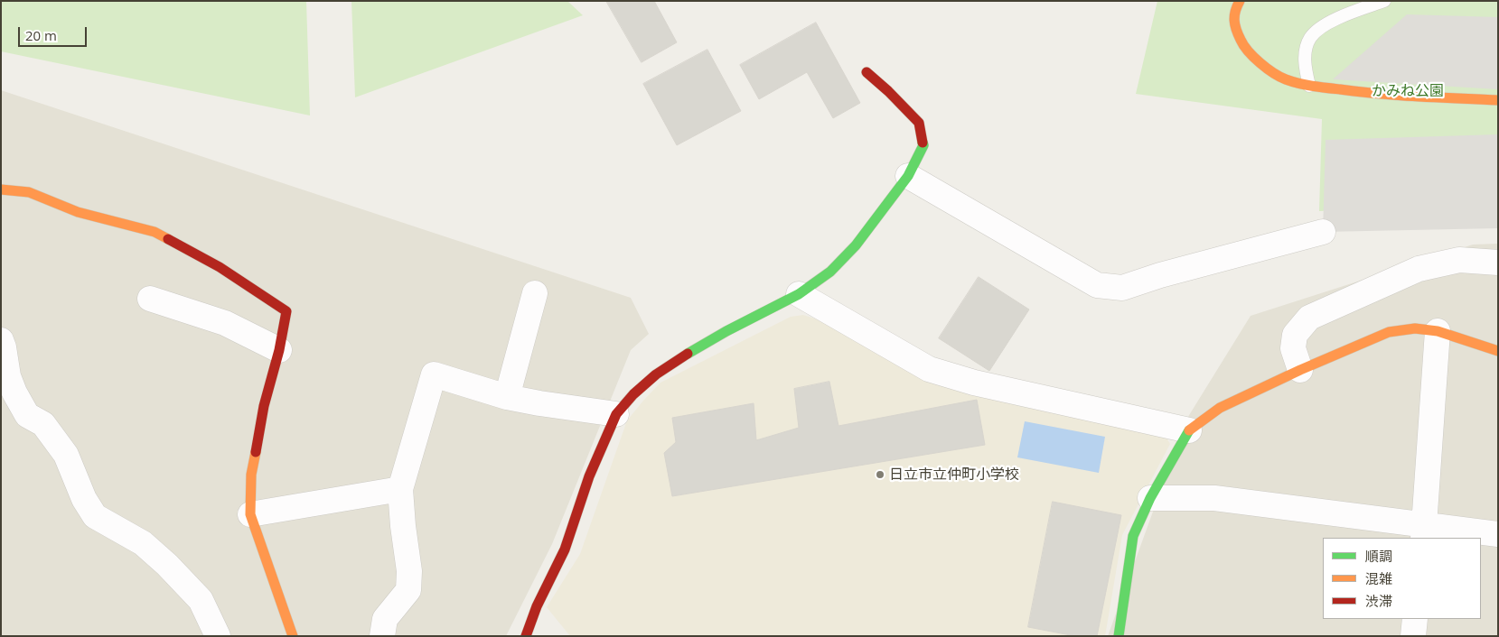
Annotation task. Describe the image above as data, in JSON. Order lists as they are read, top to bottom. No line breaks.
{"parks":["かみね公園"],"places":["日立市立仲町小学校"],"legend":["順調","混雑","渋滞"],"scale_bar":"20 m"}
